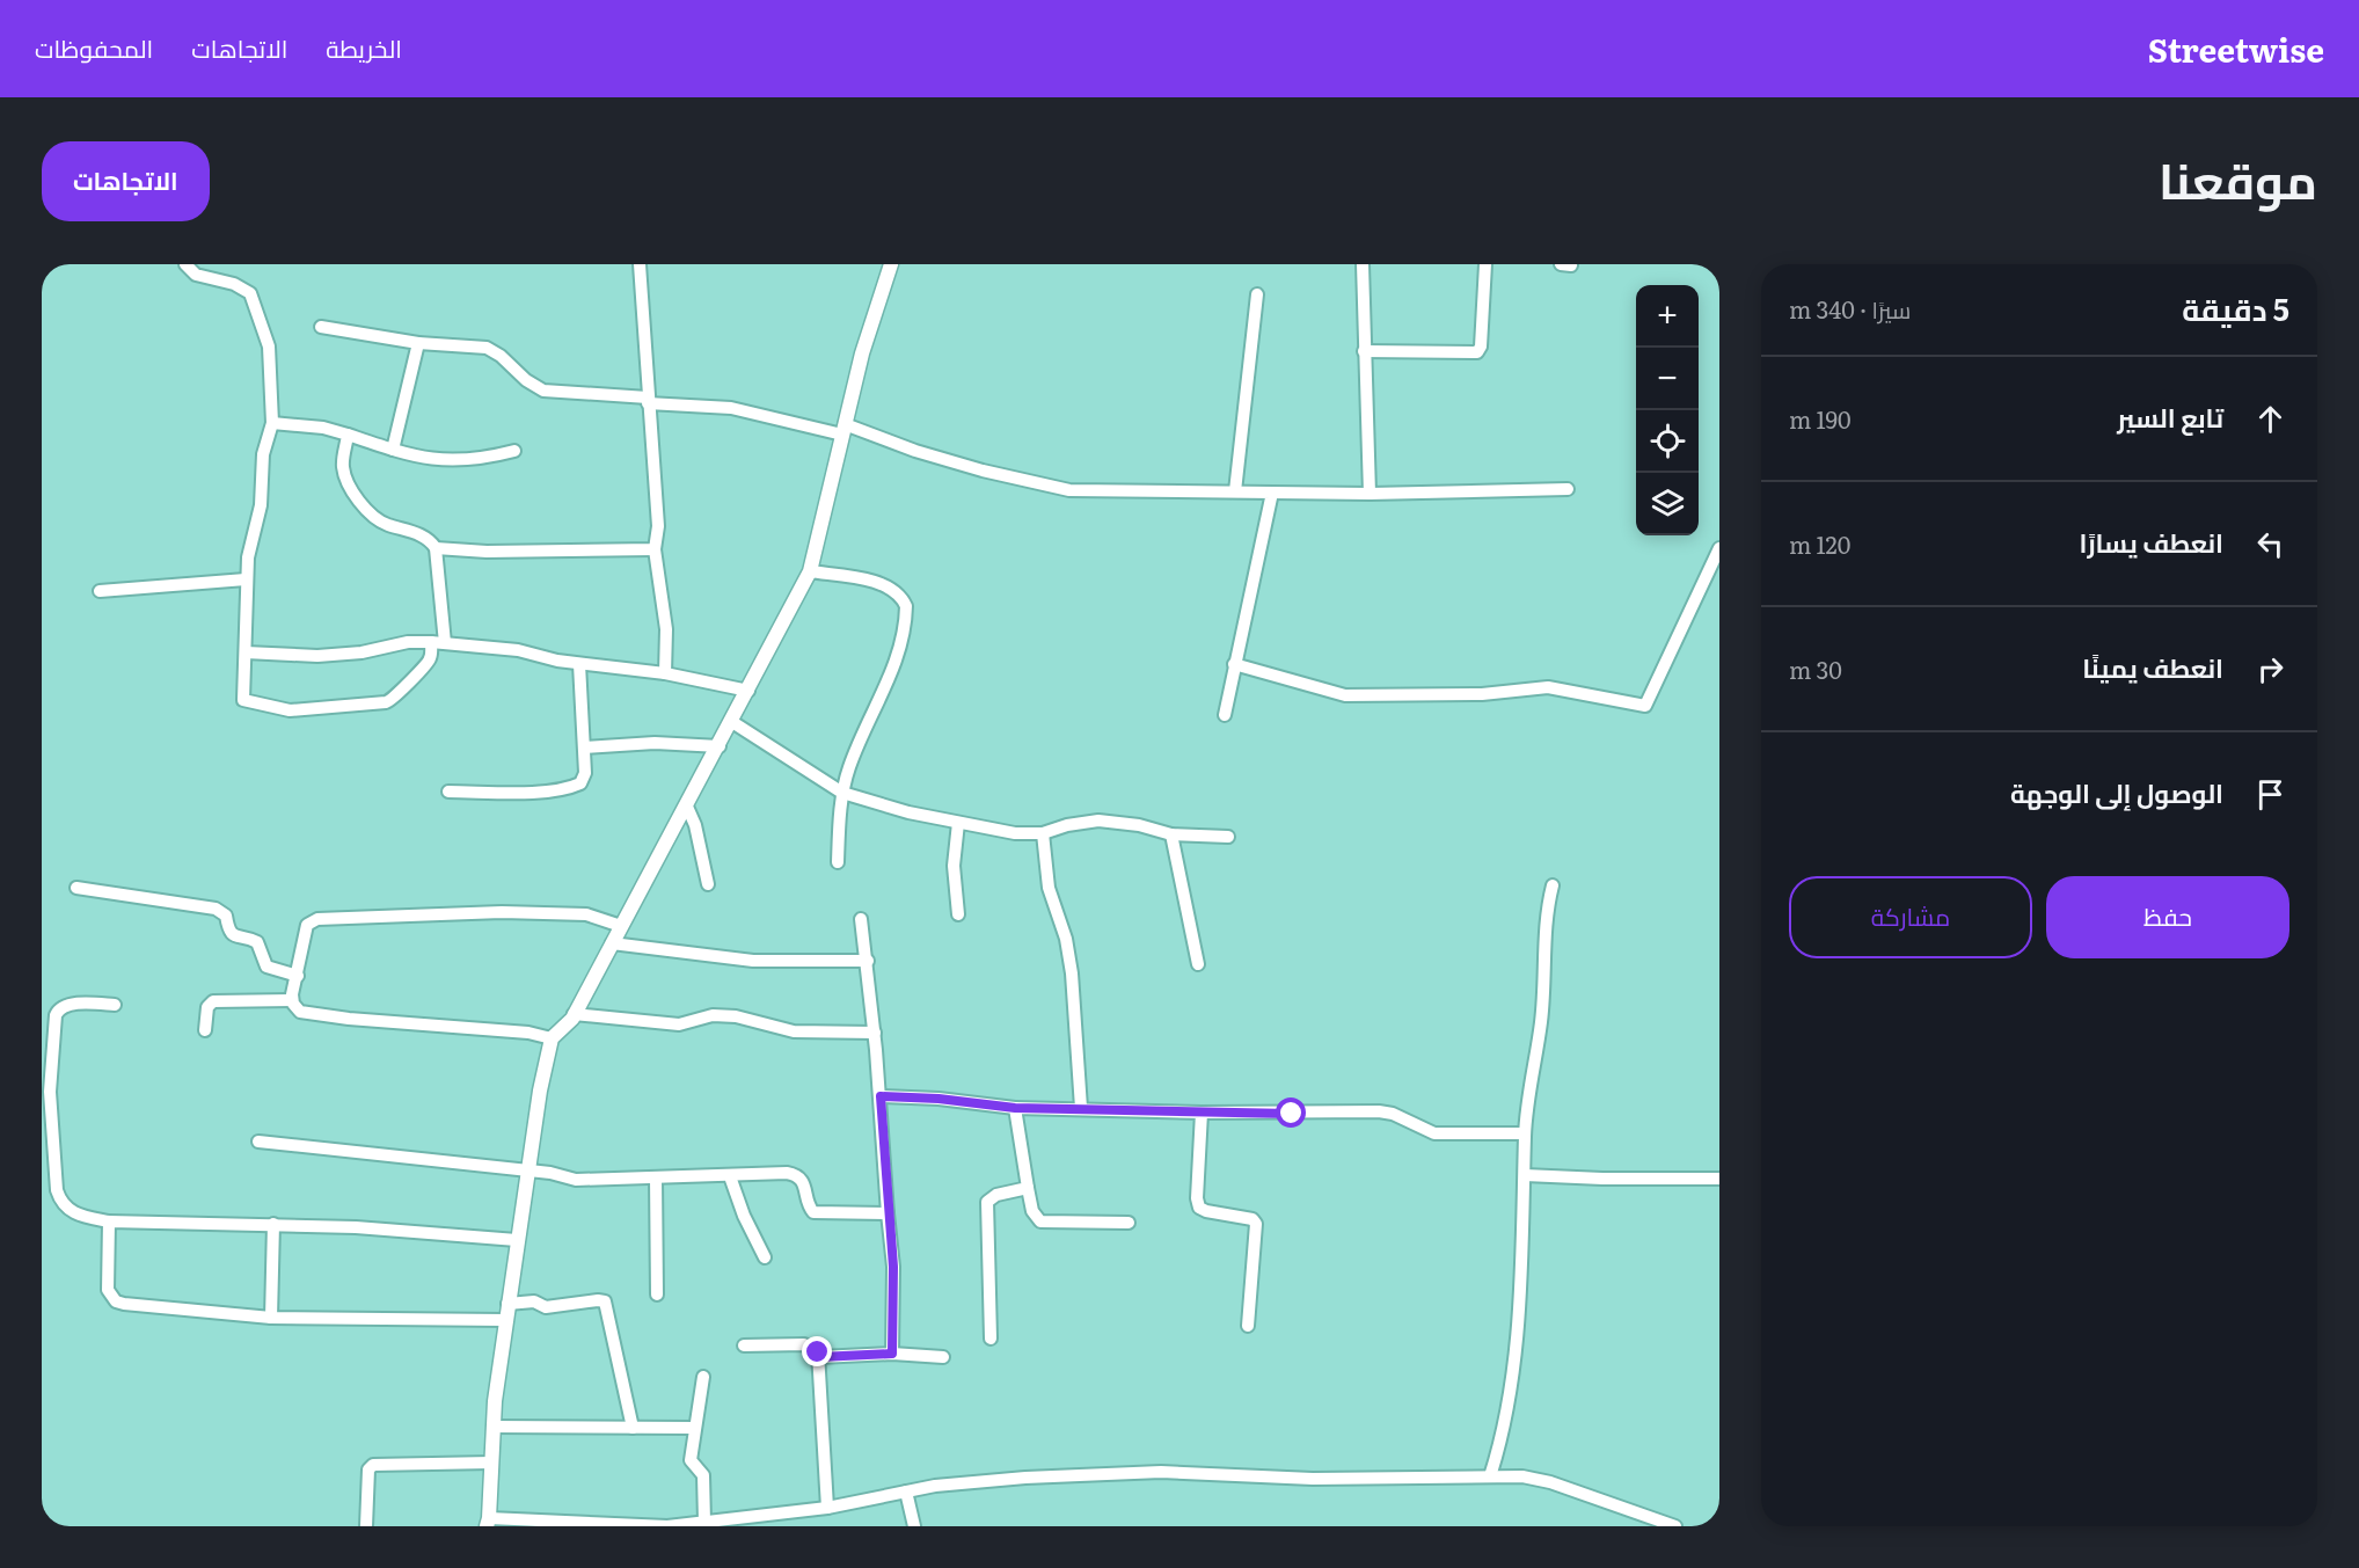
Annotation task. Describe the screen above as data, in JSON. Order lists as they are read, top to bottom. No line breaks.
{"page":{"header":"Streetwise","nav":["الخريطة","الاتجاهات","المحفوظات"],"title":"موقعنا","buttons":["الاتجاهات",["حفظ","مشاركة"]],"heading":["5 دقيقة","سيرًا · 340 m"],"map_buttons":["+","−"],"list":[["تابع السير","190 m"],["انعطف يسارًا","120 m"],["انعطف يمينًا","30 m"],"الوصول إلى الوجهة"]}}
